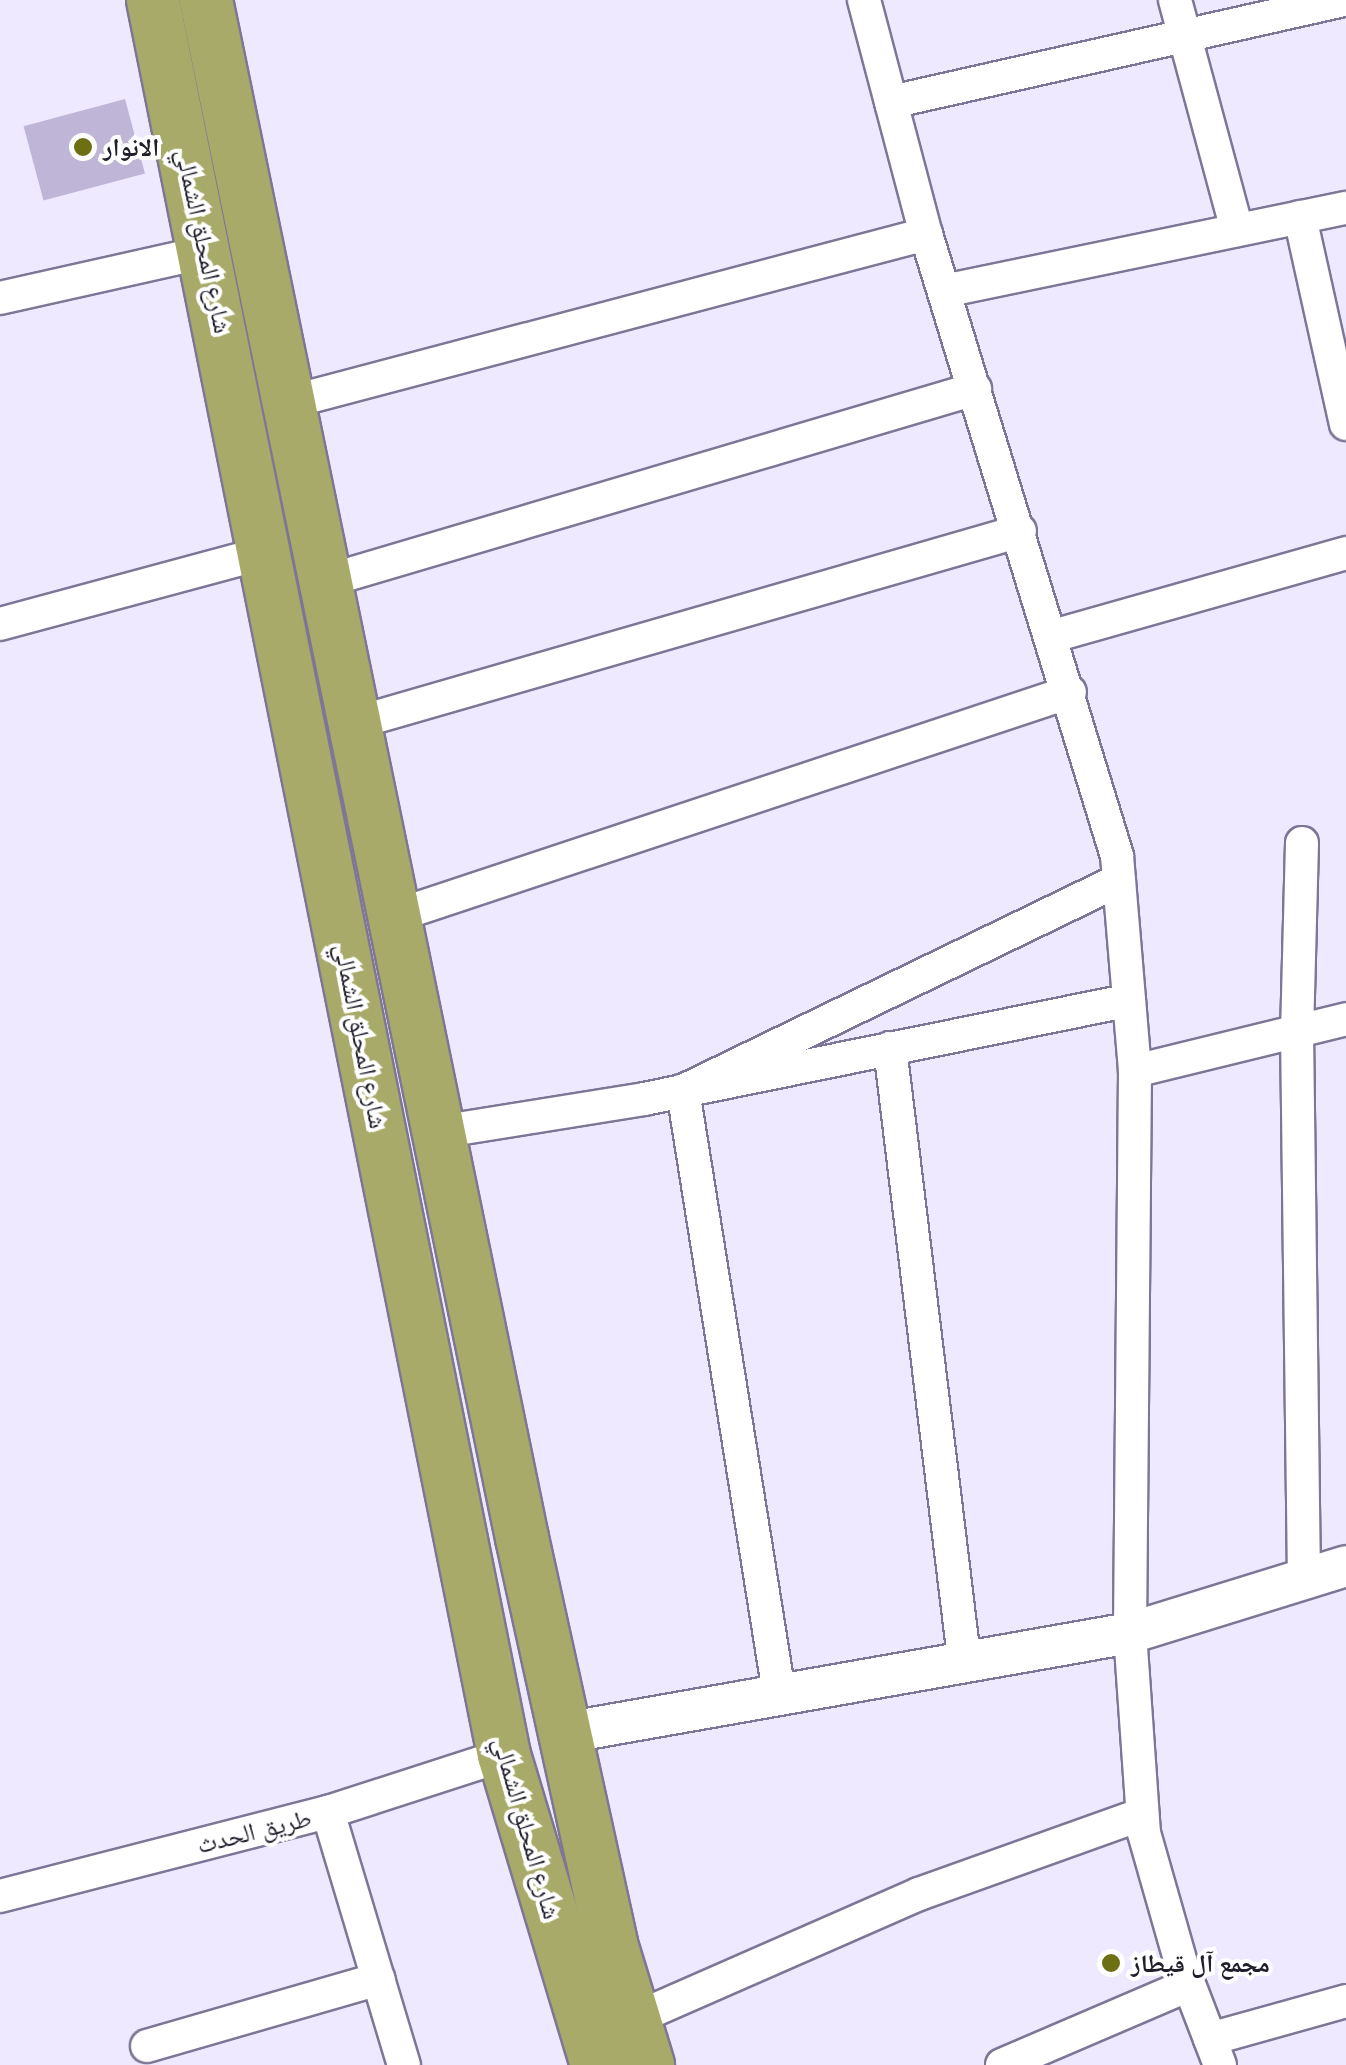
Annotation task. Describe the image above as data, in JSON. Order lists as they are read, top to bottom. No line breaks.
{"streets":{"highway":["شارع المحلق الشمالي"],"street":["طريق الحدث"]},"crossings":[["شارع المحلق الشمالي","طريق الحدث"]],"places":["الانوار","مجمع آل قيطاز"]}
